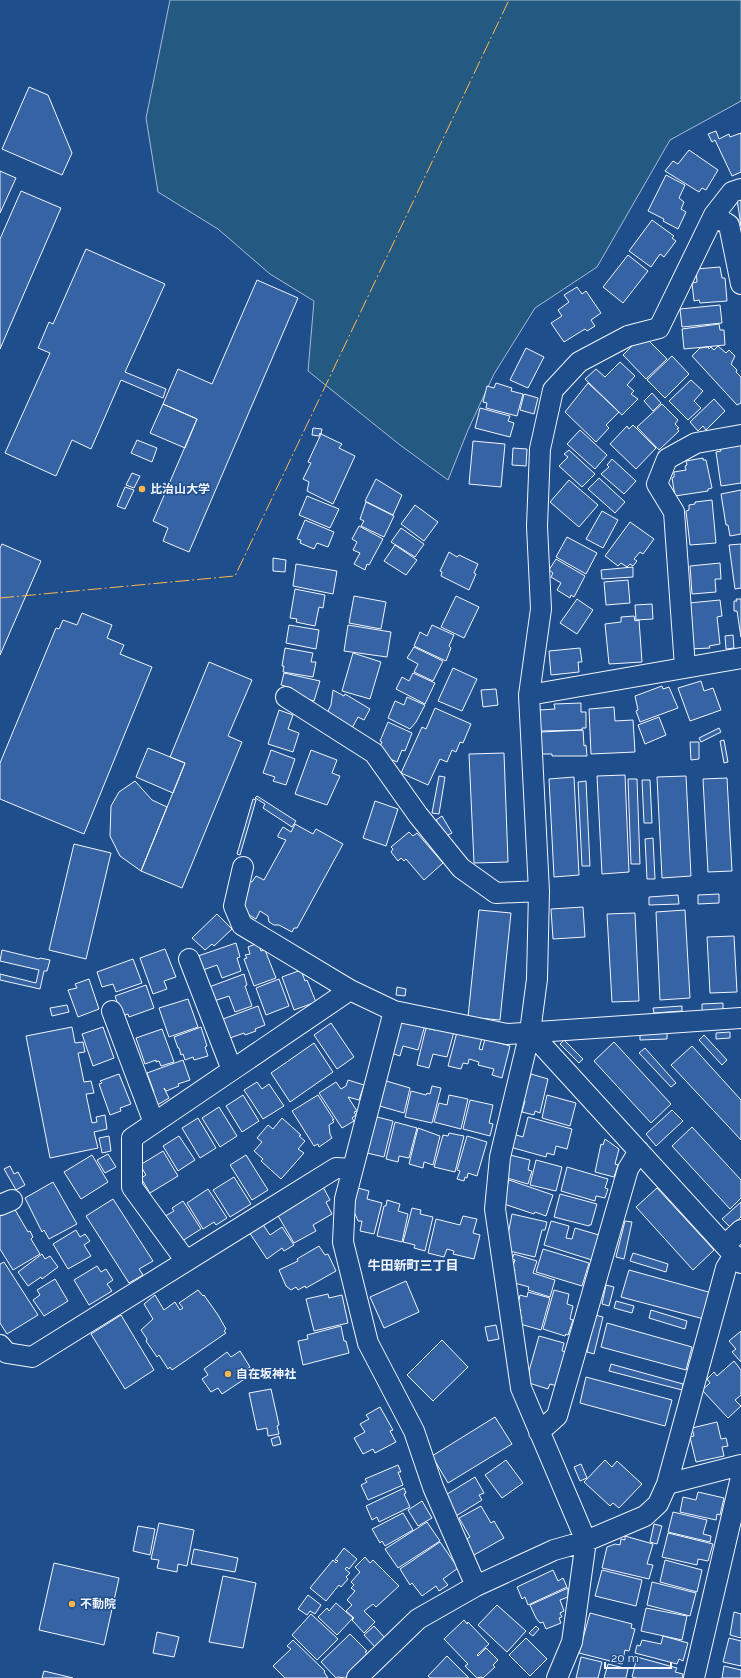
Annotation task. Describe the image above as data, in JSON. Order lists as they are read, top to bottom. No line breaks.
{"districts":["牛田新町三丁目"],"places":["比治山大学","自在坂神社","不動院"],"scale_bar":"20 m"}
